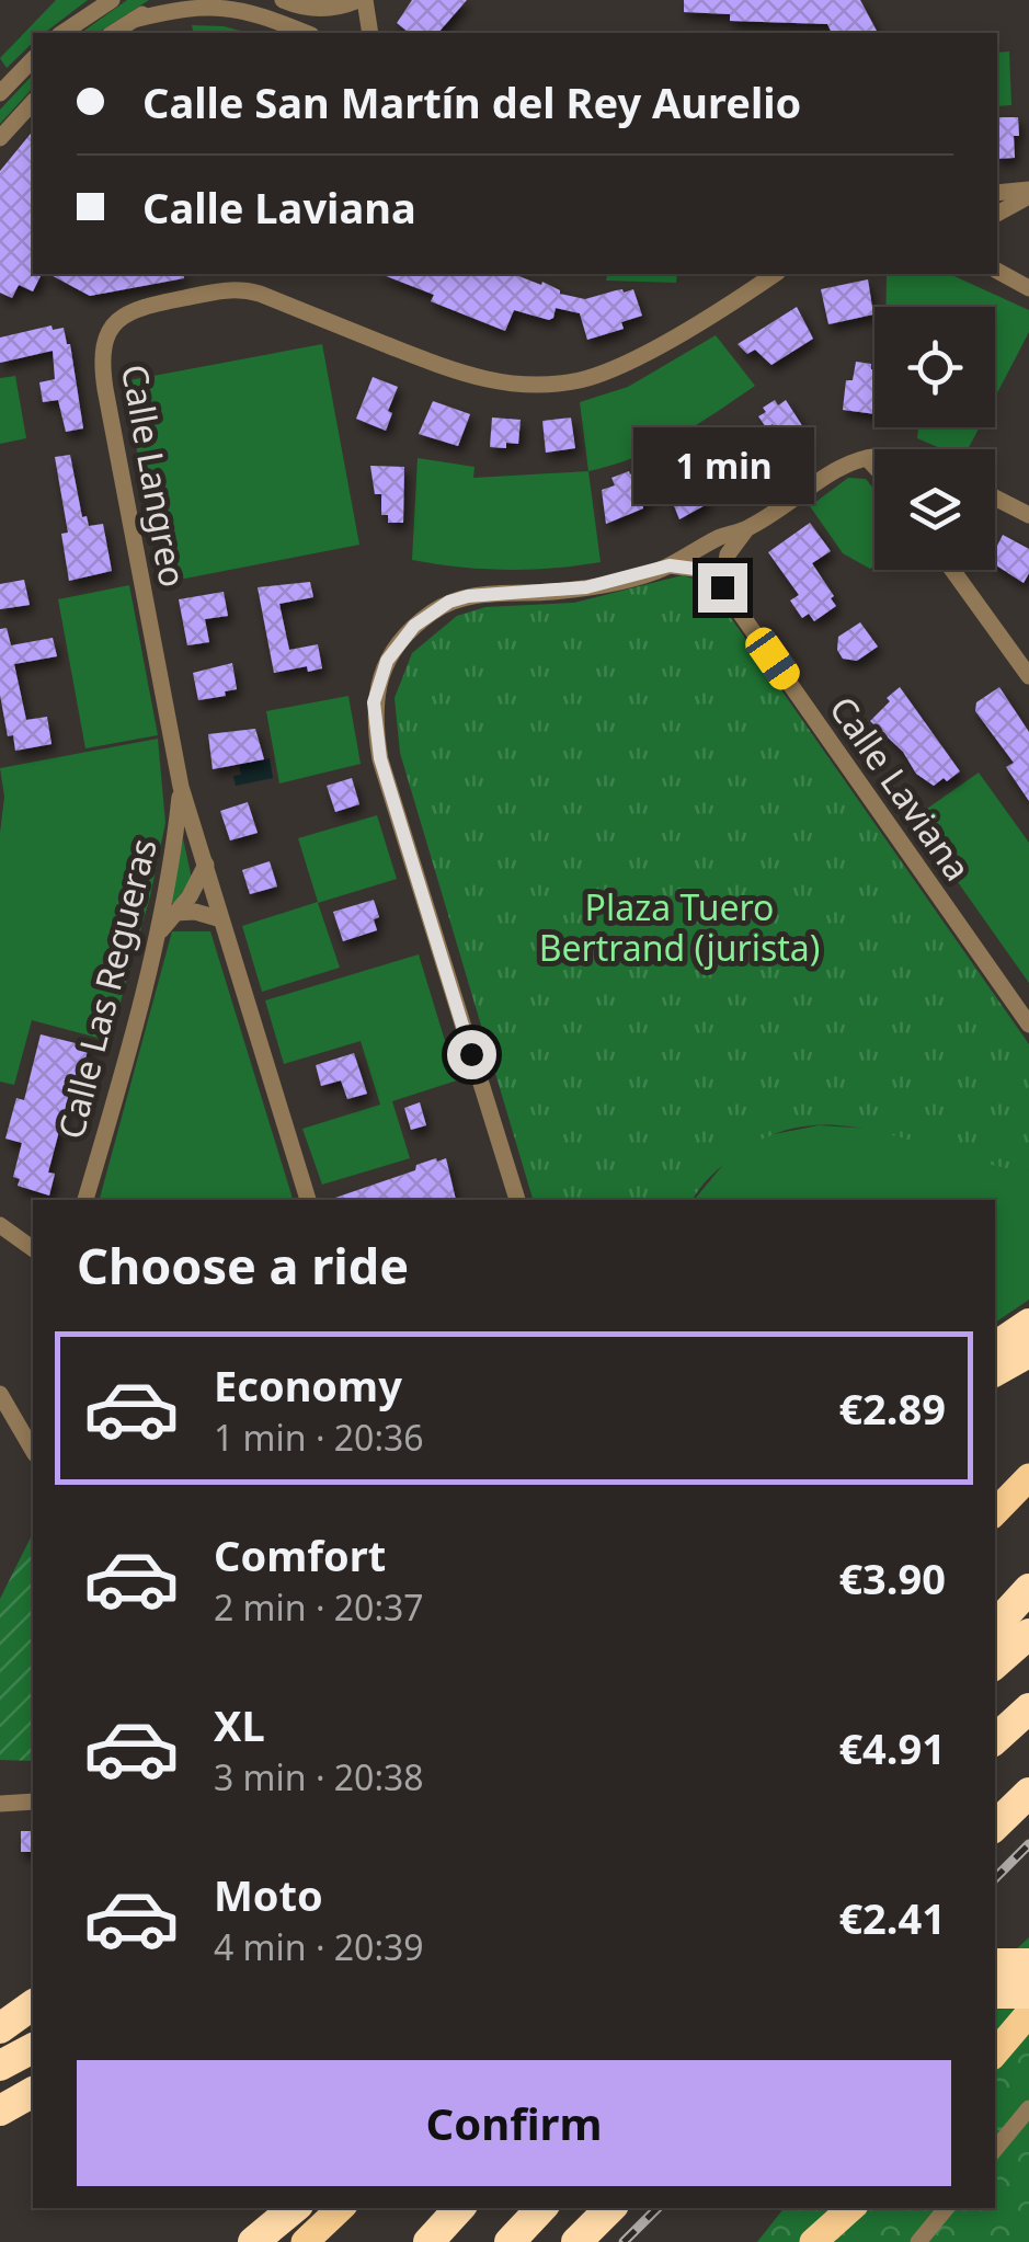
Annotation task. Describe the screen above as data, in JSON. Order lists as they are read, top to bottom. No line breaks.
{"streets":{"street":["Calle Langreo","Calle Laviana","Calle Las Regueras"]},"crossings":[["Calle Langreo","Calle Las Regueras"]],"parks":["Plaza Tuero Bertrand (jurista)"],"page":{"banner":["Calle San Martín del Rey Aurelio","Calle Laviana"],"bubble":"1 min","heading":"Choose a ride","list":[{"name":"Economy","note":"1 min · 20:36","value":"€2.89"},{"name":"Comfort","note":"2 min · 20:37","value":"€3.90"},{"name":"XL","note":"3 min · 20:38","value":"€4.91"},{"name":"Moto","note":"4 min · 20:39","value":"€2.41"}],"buttons":"Confirm"}}
